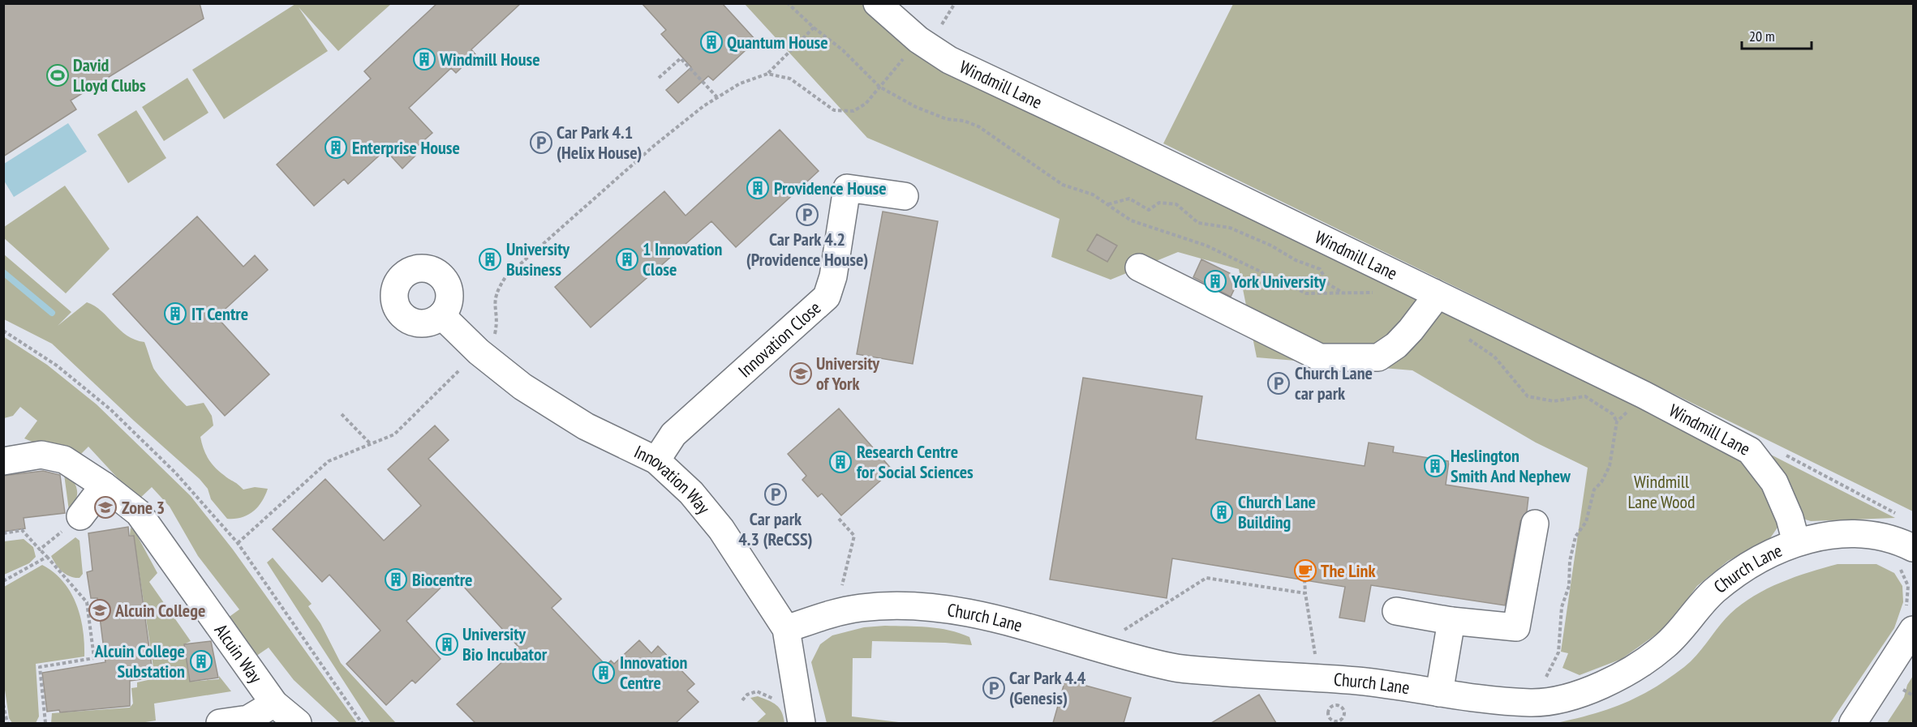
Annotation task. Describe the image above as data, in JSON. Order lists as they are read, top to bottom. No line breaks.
{"streets":{"street":["Windmill Lane","Innovation Close","Innovation Way","Church Lane","Alcuin Way"]},"crossings":[["Windmill Lane","Church Lane"],["Innovation Close","Innovation Way"],["Innovation Way","Church Lane"]],"parks":["Windmill Lane Wood"],"places":{"building":["Quantum House","Windmill House","Enterprise House","Providence House","University Business","1 Innovation Close","York University","IT Centre","Research Centre for Social Sciences","Heslington Smith And Nephew","Church Lane Building","Biocentre","University Bio Incubator","Alcuin College Substation","Innovation Centre"],"sports":["David Lloyd Clubs"],"parking":["Car Park 4.1 (Helix House)","Car Park 4.2 (Providence House)","Church Lane car park","Car park 4.3 (ReCSS)","Car Park 4.4 (Genesis)"],"school or university":["University of York","Zone 3","Alcuin College"],"cafe":["The Link"]},"scale_bar":"20 m"}
